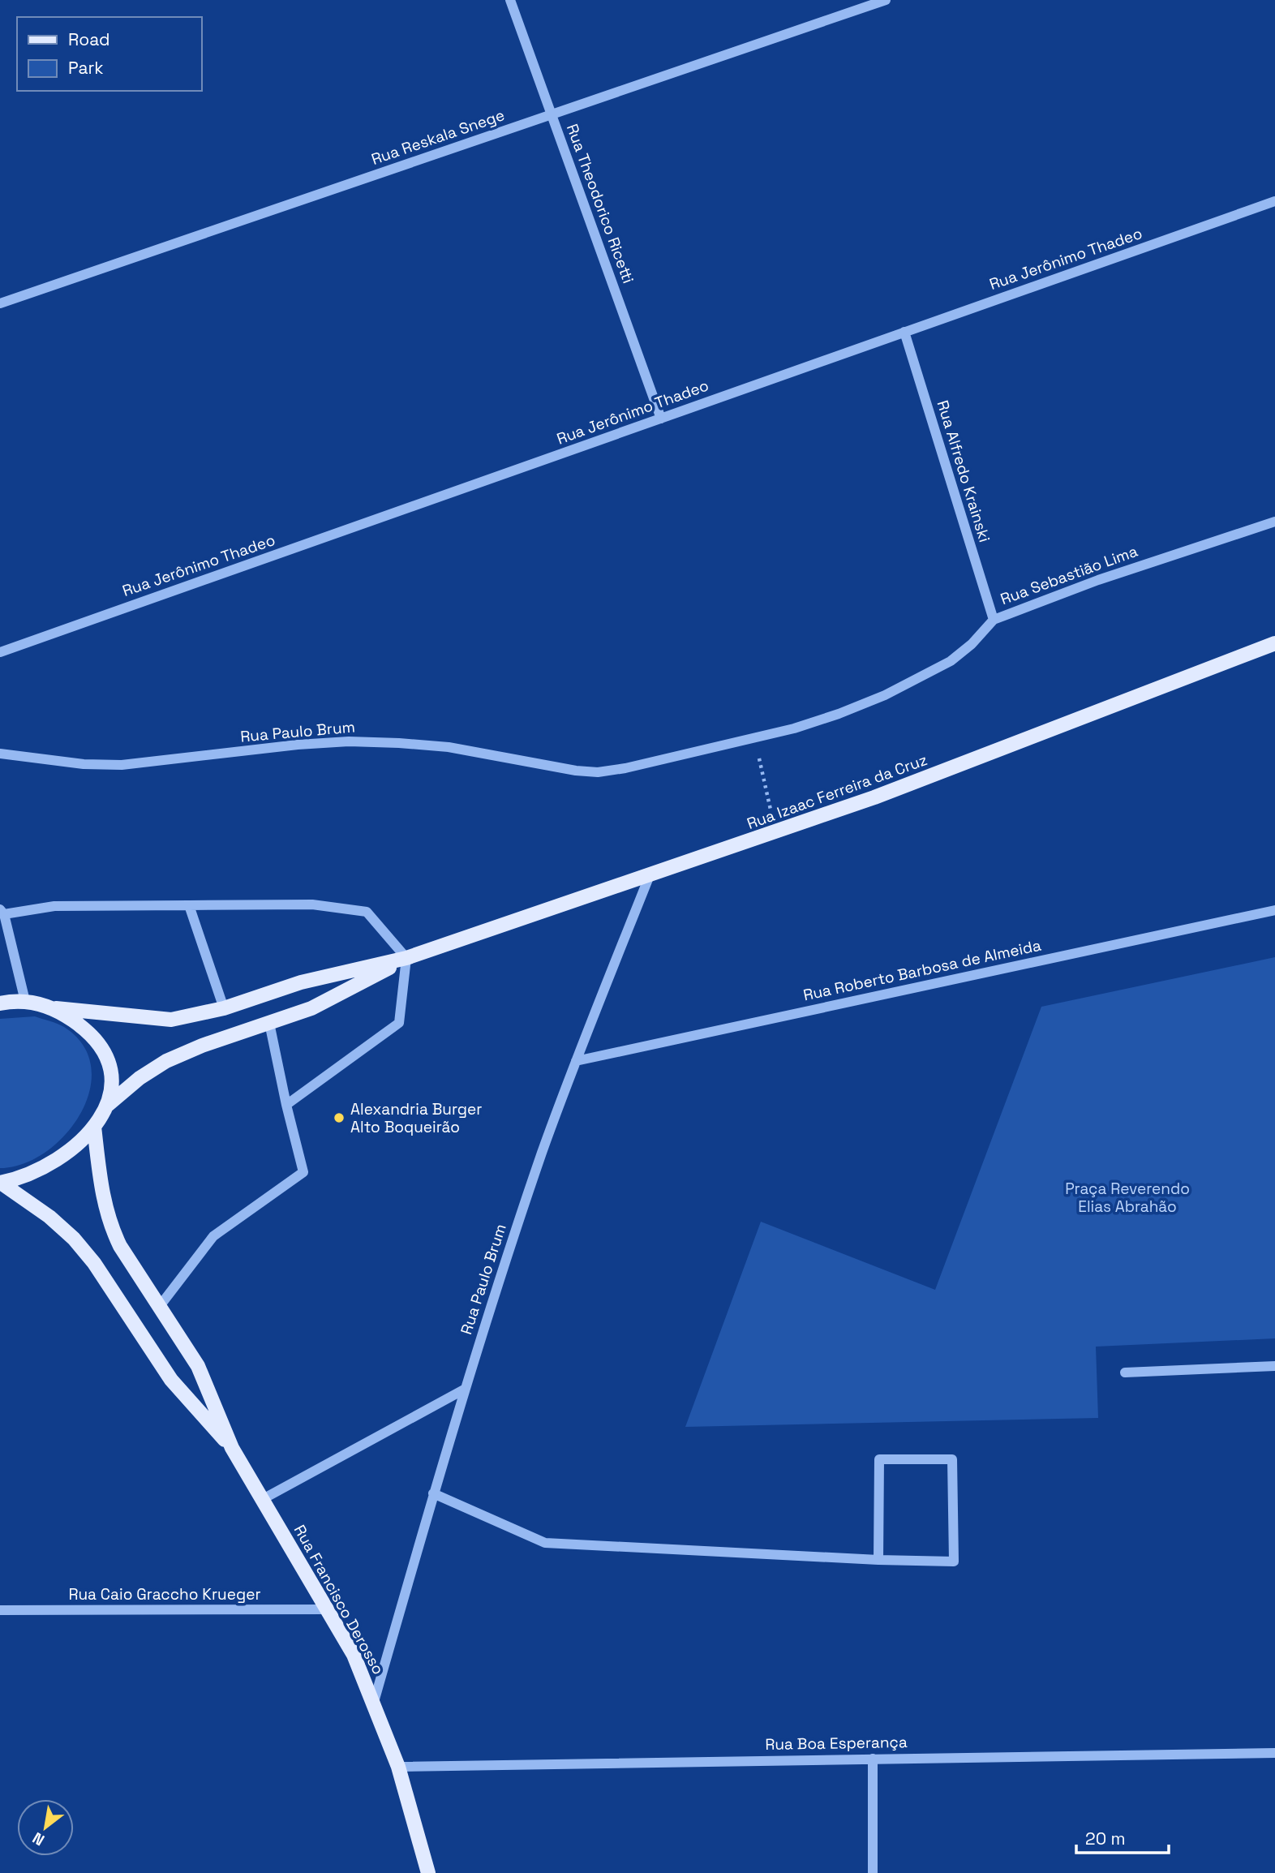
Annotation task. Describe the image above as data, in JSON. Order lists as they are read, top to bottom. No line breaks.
{"streets":{"main road":["Rua Izaac Ferreira da Cruz","Rua Francisco Derosso"],"street":["Rua Reskala Snege","Rua Theodorico Ricetti","Rua Jerônimo Thadeo","Rua Alfredo Krainski","Rua Sebastião Lima","Rua Paulo Brum","Rua Roberto Barbosa de Almeida","Rua Caio Graccho Krueger","Rua Boa Esperança"]},"crossings":[["Rua Reskala Snege","Rua Theodorico Ricetti"],["Rua Theodorico Ricetti","Rua Jerônimo Thadeo"],["Rua Jerônimo Thadeo","Rua Alfredo Krainski"],["Rua Alfredo Krainski","Rua Sebastião Lima"],["Rua Sebastião Lima","Rua Paulo Brum"],["Rua Paulo Brum","Rua Izaac Ferreira da Cruz"],["Rua Paulo Brum","Rua Roberto Barbosa de Almeida"],["Rua Paulo Brum","Rua Francisco Derosso"],["Rua Caio Graccho Krueger","Rua Francisco Derosso"],["Rua Francisco Derosso","Rua Boa Esperança"]],"parks":["Praça Reverendo Elias Abrahão"],"places":["Alexandria Burger Alto Boqueirão"],"legend":["Road","Park"],"scale_bar":"20 m","north":"bottom left"}
